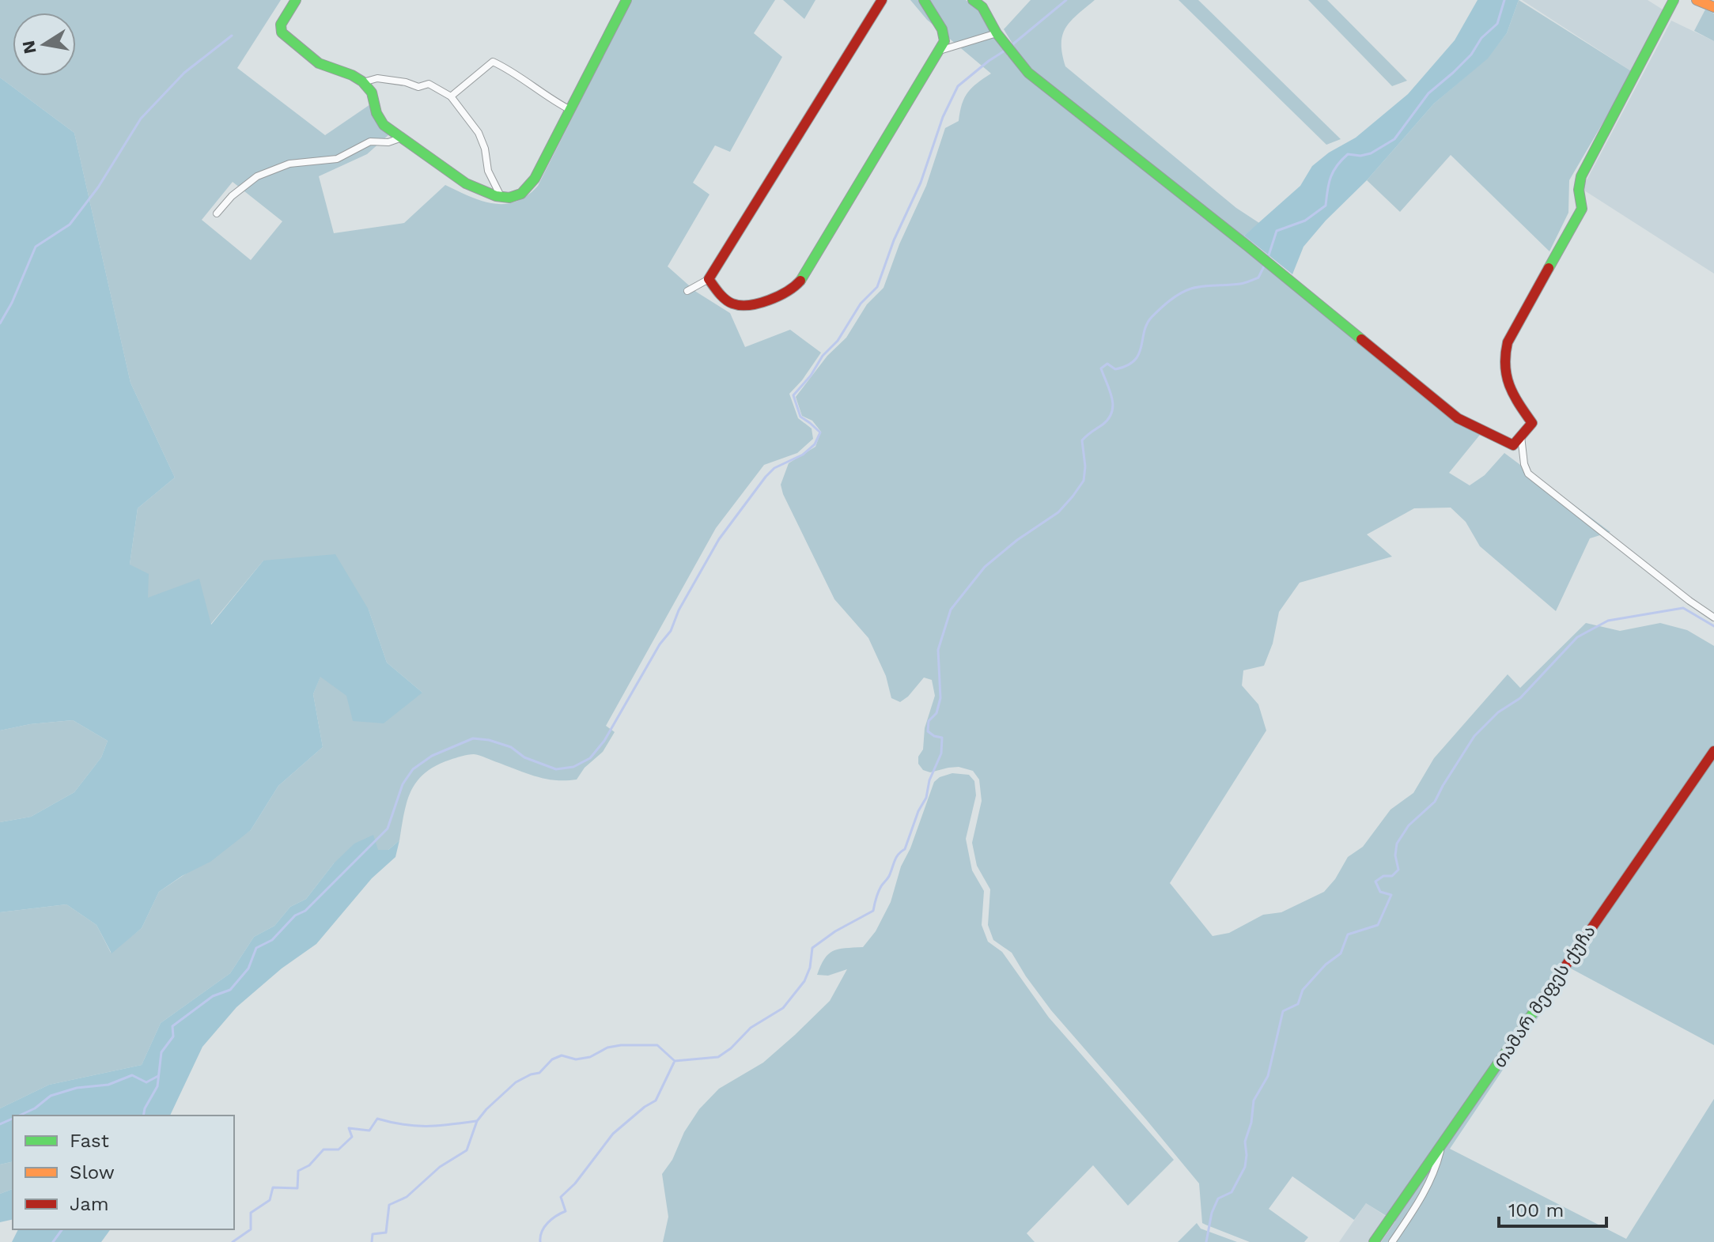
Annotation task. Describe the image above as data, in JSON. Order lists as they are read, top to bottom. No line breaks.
{"streets":{"main road":["თამარ მეფეს ქუჩა"]},"legend":["Fast","Slow","Jam"],"scale_bar":"100 m","north":"left"}
